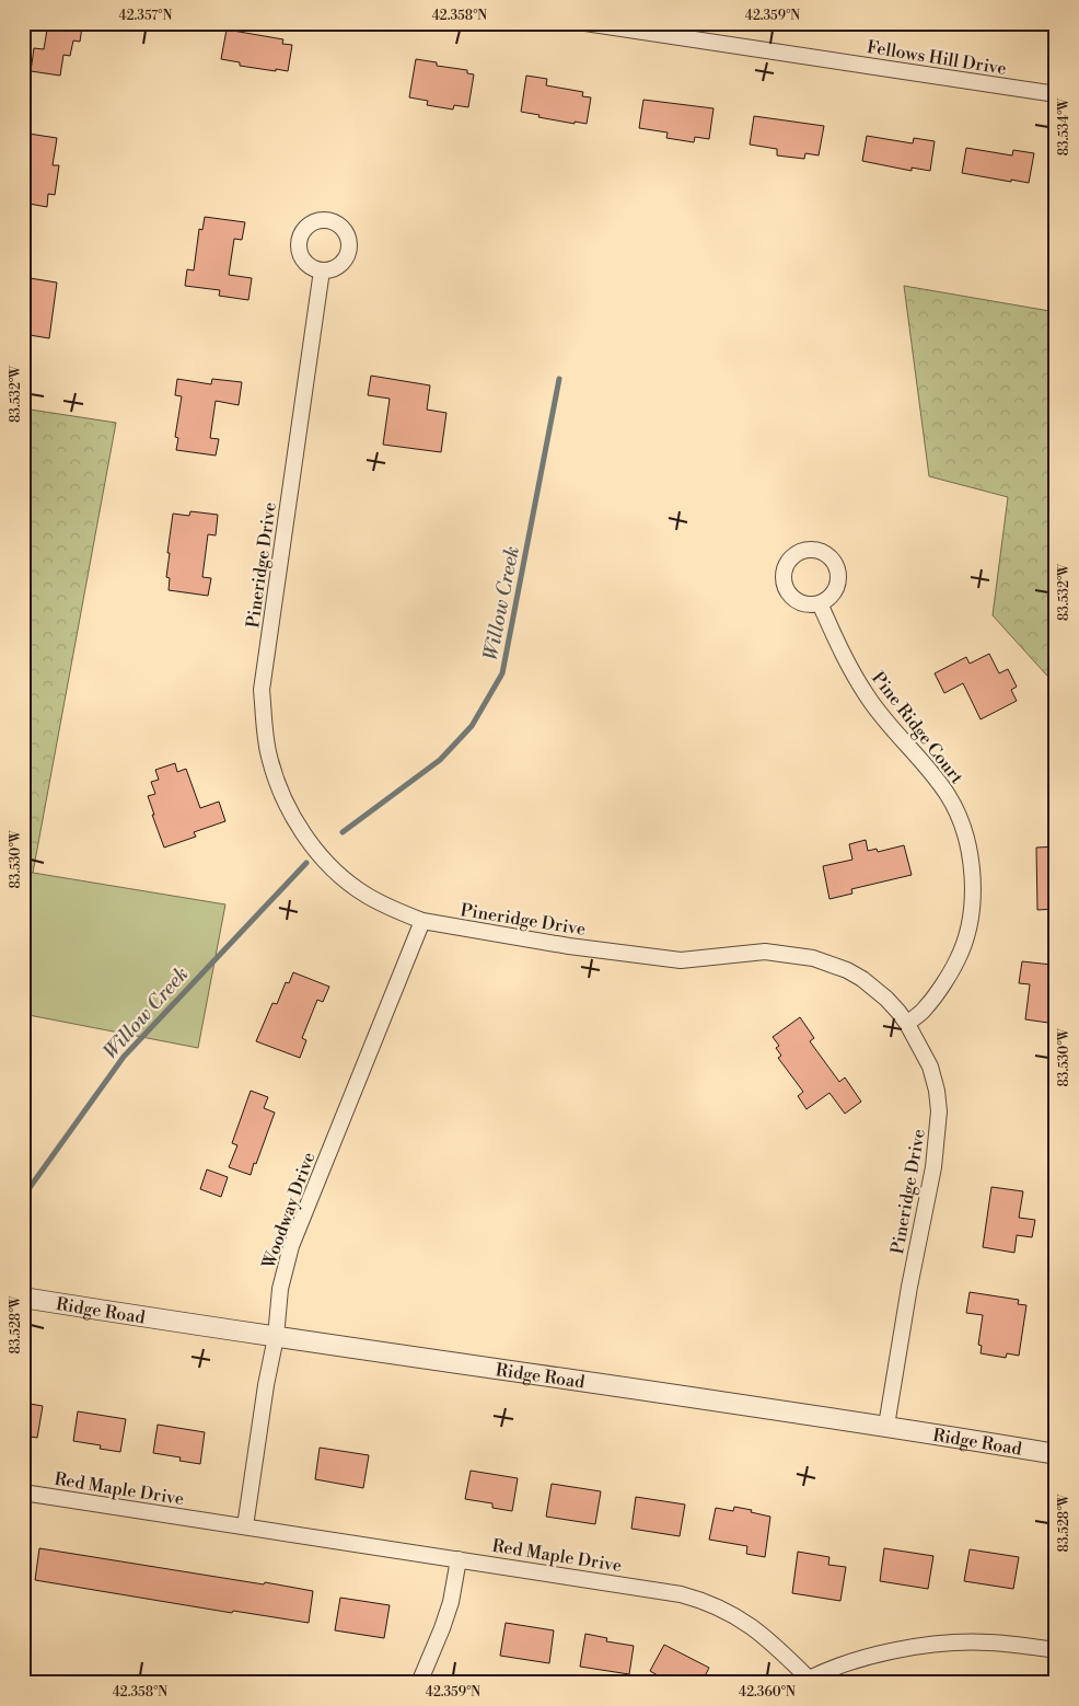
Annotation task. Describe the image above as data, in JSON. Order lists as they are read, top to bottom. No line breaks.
{"streets":{"street":["Fellows Hill Drive","Pineridge Drive","Pine Ridge Court","Woodway Drive","Ridge Road","Red Maple Drive"]},"crossings":[["Pineridge Drive","Pine Ridge Court"],["Pineridge Drive","Woodway Drive"],["Pineridge Drive","Ridge Road"],["Woodway Drive","Ridge Road"],["Woodway Drive","Red Maple Drive"]],"water":["Willow Creek"],"coordinates":["42.357°N","42.358°N","42.359°N","83.534°W","83.532°W","83.530°W","83.528°W","42.360°N"]}
